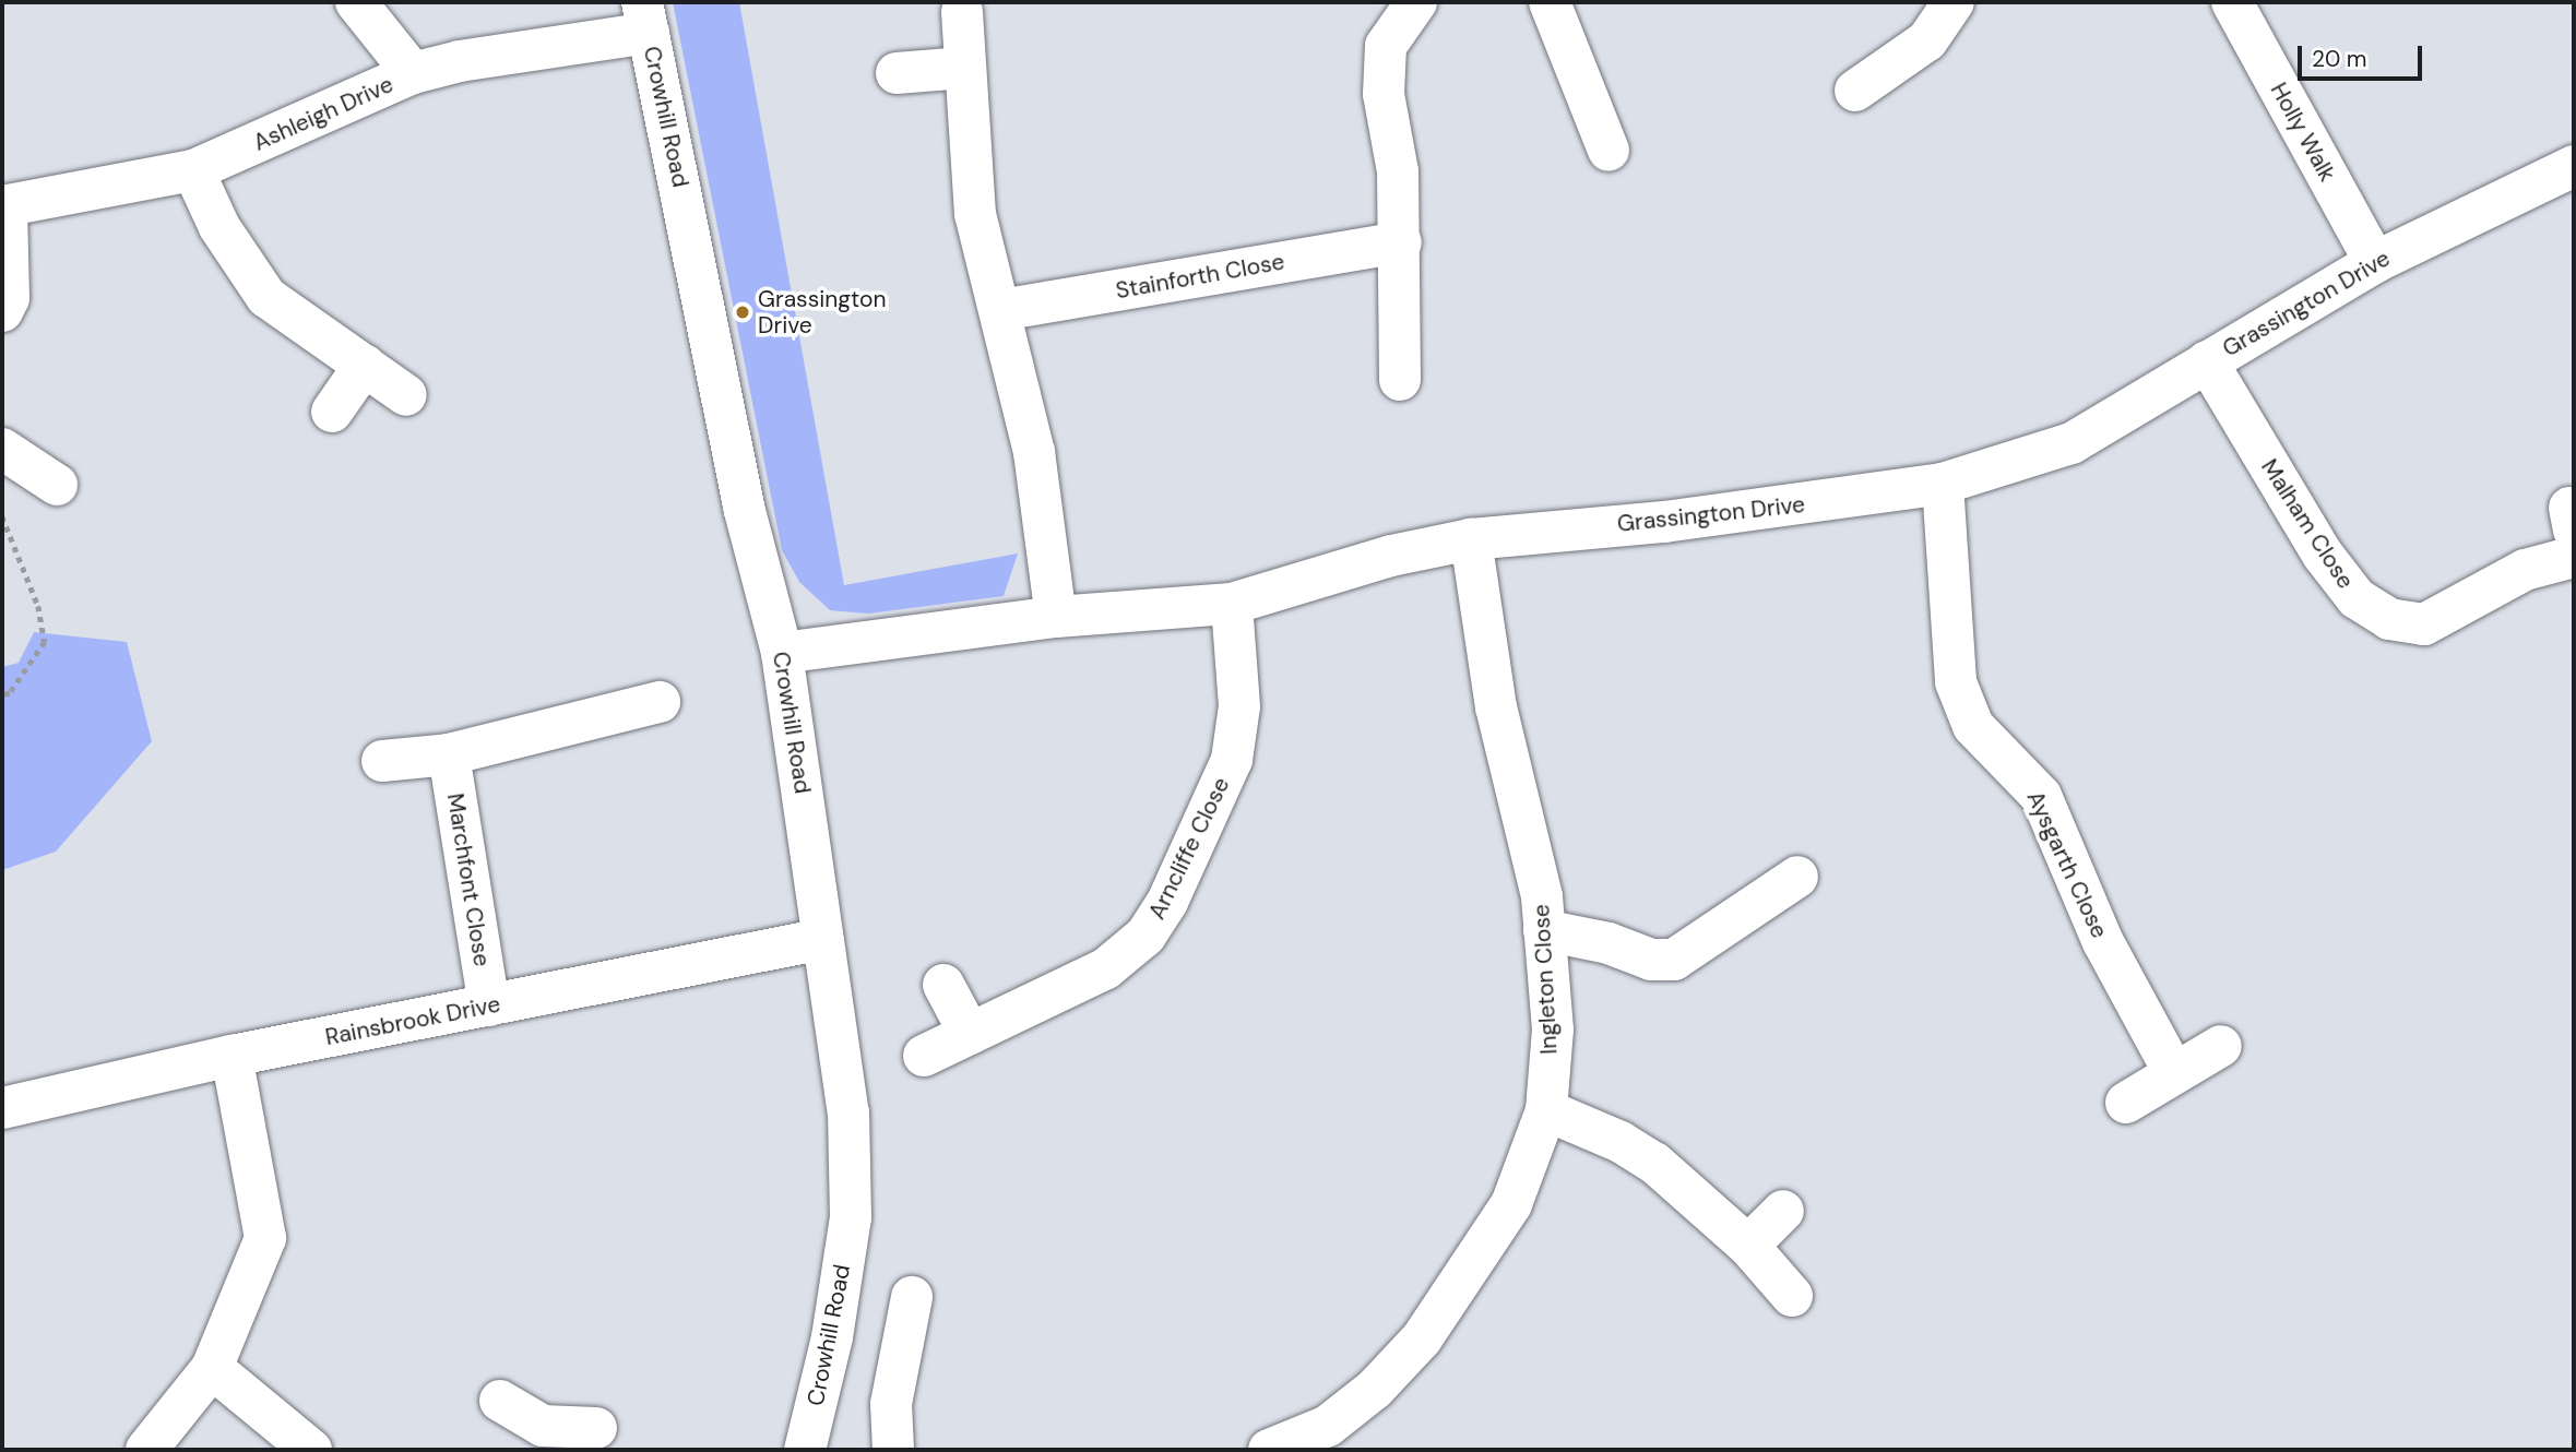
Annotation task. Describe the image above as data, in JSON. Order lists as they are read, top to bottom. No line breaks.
{"streets":{"street":["Ashleigh Drive","Crowhill Road","Holly Walk","Stainforth Close","Grassington Drive","Malham Close","Arncliffe Close","Aysgarth Close","Marchfont Close","Ingleton Close","Rainsbrook Drive"]},"crossings":[["Ashleigh Drive","Crowhill Road"],["Crowhill Road","Grassington Drive"],["Crowhill Road","Rainsbrook Drive"],["Holly Walk","Grassington Drive"],["Grassington Drive","Malham Close"],["Grassington Drive","Arncliffe Close"],["Grassington Drive","Aysgarth Close"],["Grassington Drive","Ingleton Close"],["Marchfont Close","Rainsbrook Drive"]],"places":["Grassington Drive"],"scale_bar":"20 m"}
